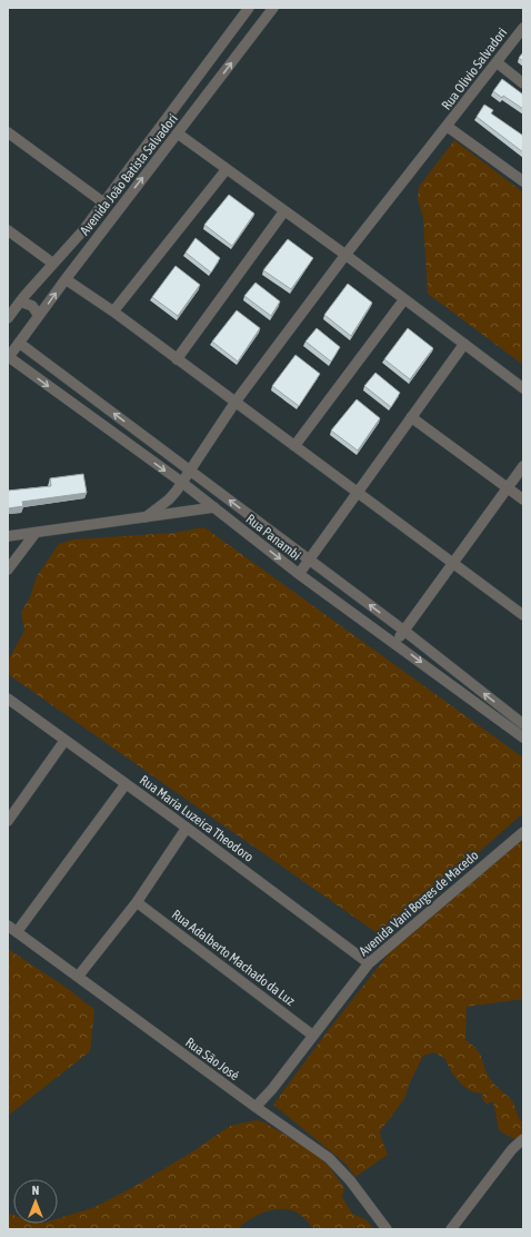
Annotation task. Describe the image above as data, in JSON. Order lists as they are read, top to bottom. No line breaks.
{"streets":{"street":["Rua Olivio Salvadori","Avenida João Batista Salvadori","Rua Panambi","Rua Maria Luzeica Theodoro","Avenida Vani Borges de Macedo","Rua Adalberto Machado da Luz","Rua São José"]},"crossings":[["Rua Olivio Salvadori","Rua Panambi"],["Avenida João Batista Salvadori","Rua Panambi"],["Rua Maria Luzeica Theodoro","Avenida Vani Borges de Macedo"],["Avenida Vani Borges de Macedo","Rua Adalberto Machado da Luz"],["Avenida Vani Borges de Macedo","Rua São José"]],"north":"top"}
